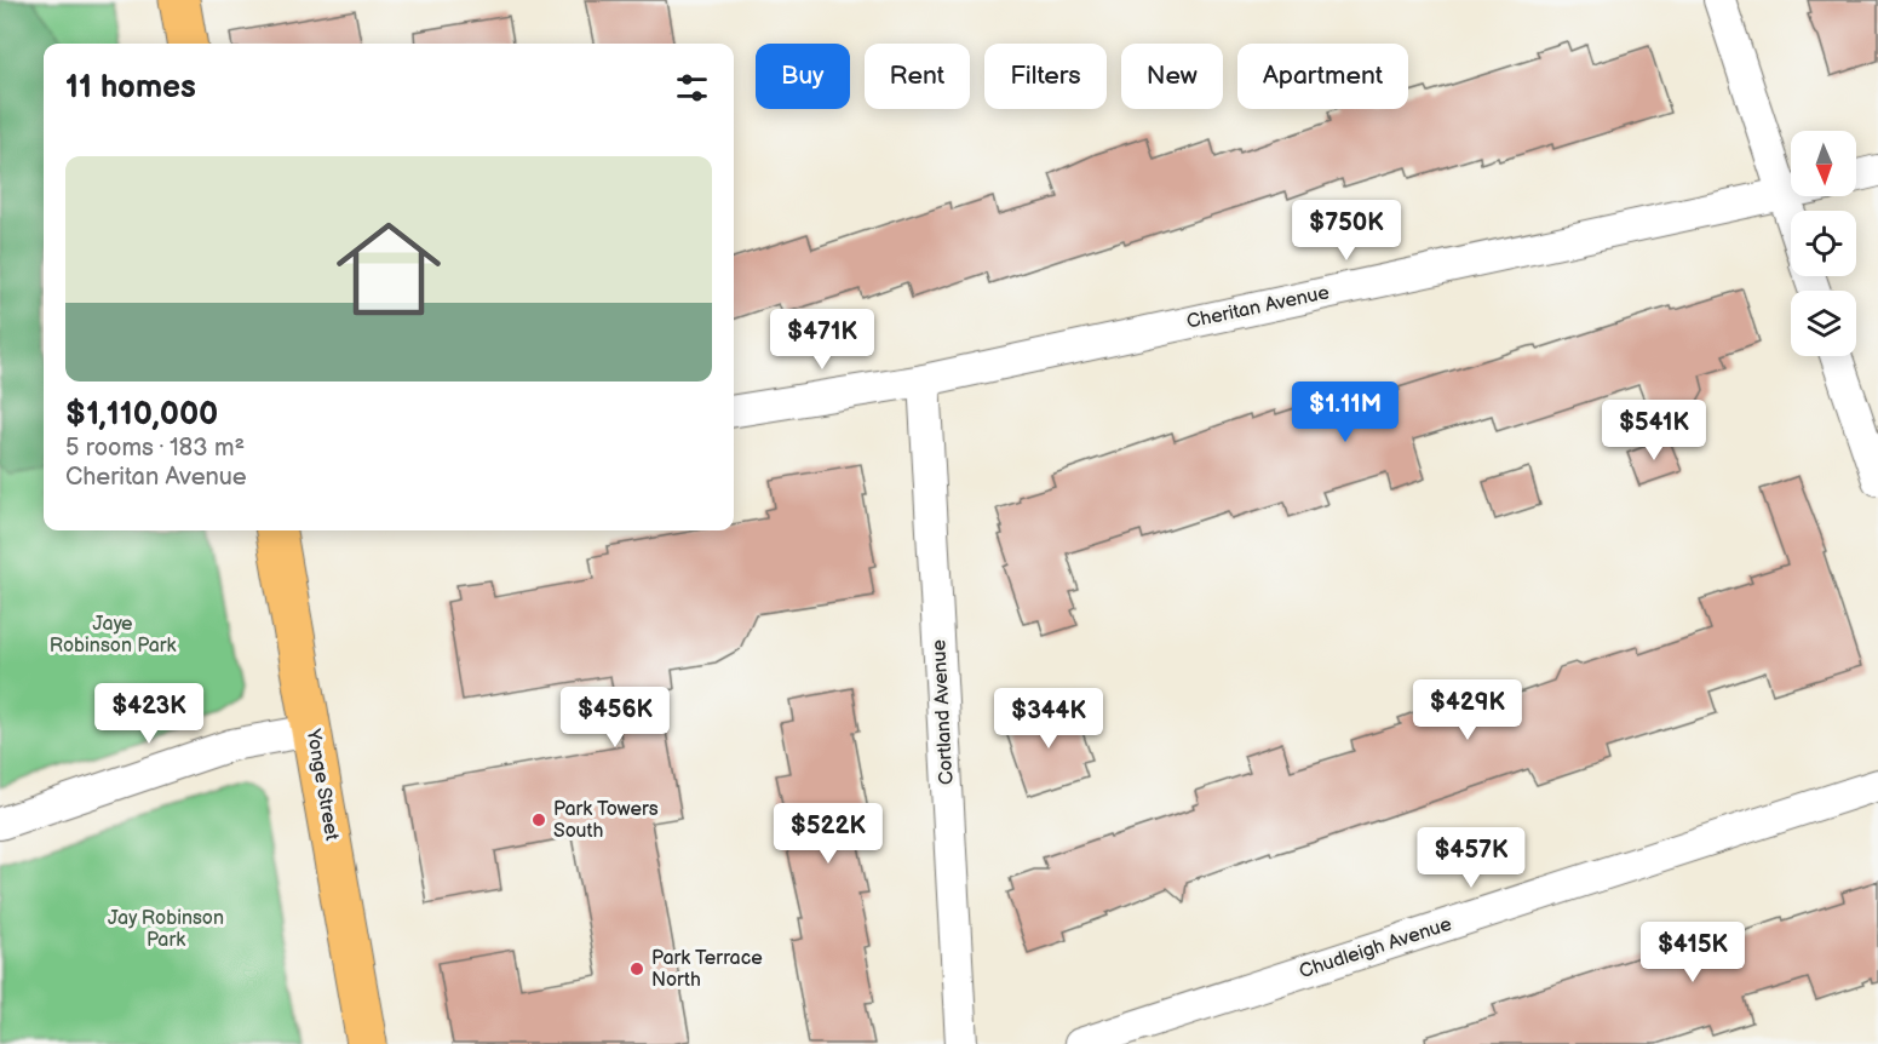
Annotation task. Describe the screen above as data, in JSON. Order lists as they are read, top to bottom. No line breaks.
{"streets":{"main road":["Yonge Street"],"street":["Cheritan Avenue","Cortland Avenue","Chudleigh Avenue"]},"crossings":[["Cheritan Avenue","Cortland Avenue"]],"parks":["Jaye Robinson Park","Jay Robinson Park"],"places":["Park Towers South","Park Terrace North"],"north":"bottom","page":{"chip":["Buy","Rent","Filters","New","Apartment"],"heading":"11 homes","list":[{"name":"$1,110,000","note":"5 rooms · 183 m² · Cheritan Avenue"}],"price":["$750K","$471K","$1.11M","$541K","$429K","$423K","$456K","$344K","$522K","$457K","$415K"]}}
